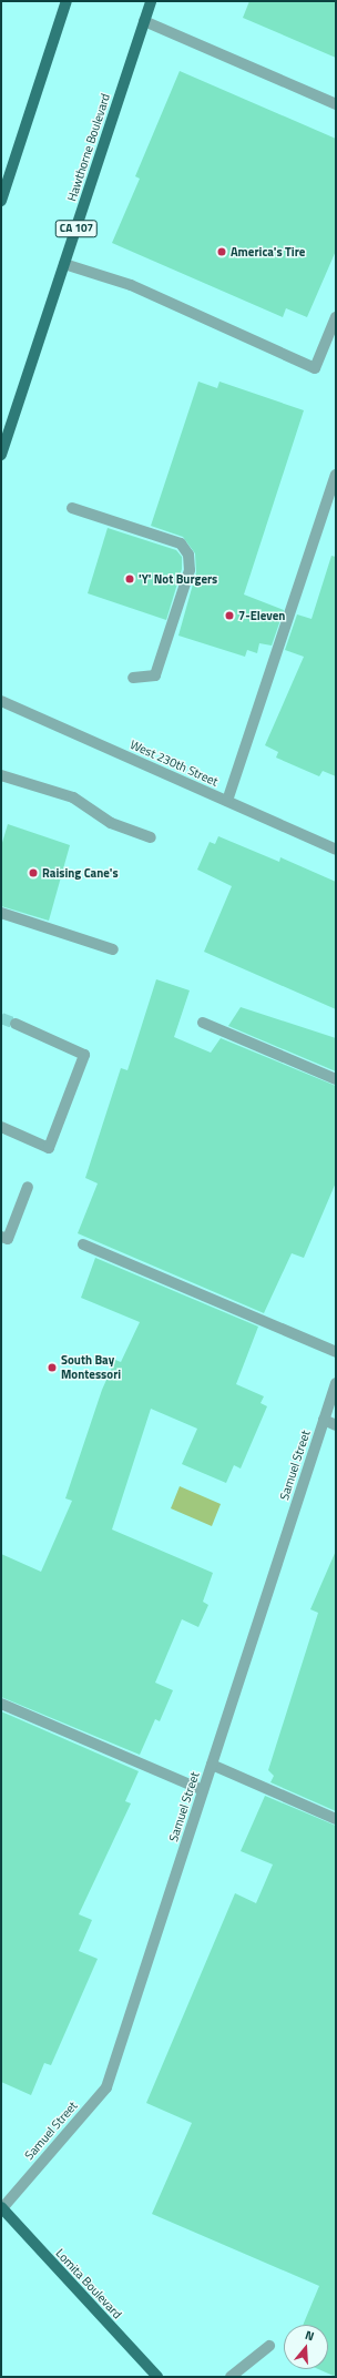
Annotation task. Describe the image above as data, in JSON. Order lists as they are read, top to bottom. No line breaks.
{"streets":{"main road":["Hawthorne Boulevard","CA 107","Lomita Boulevard"],"street":["West 230th Street","Samuel Street"]},"crossings":[["Samuel Street","Lomita Boulevard"]],"places":["America's Tire","'Y' Not Burgers","7-Eleven","Raising Cane's","South Bay Montessori"],"north":"top"}
